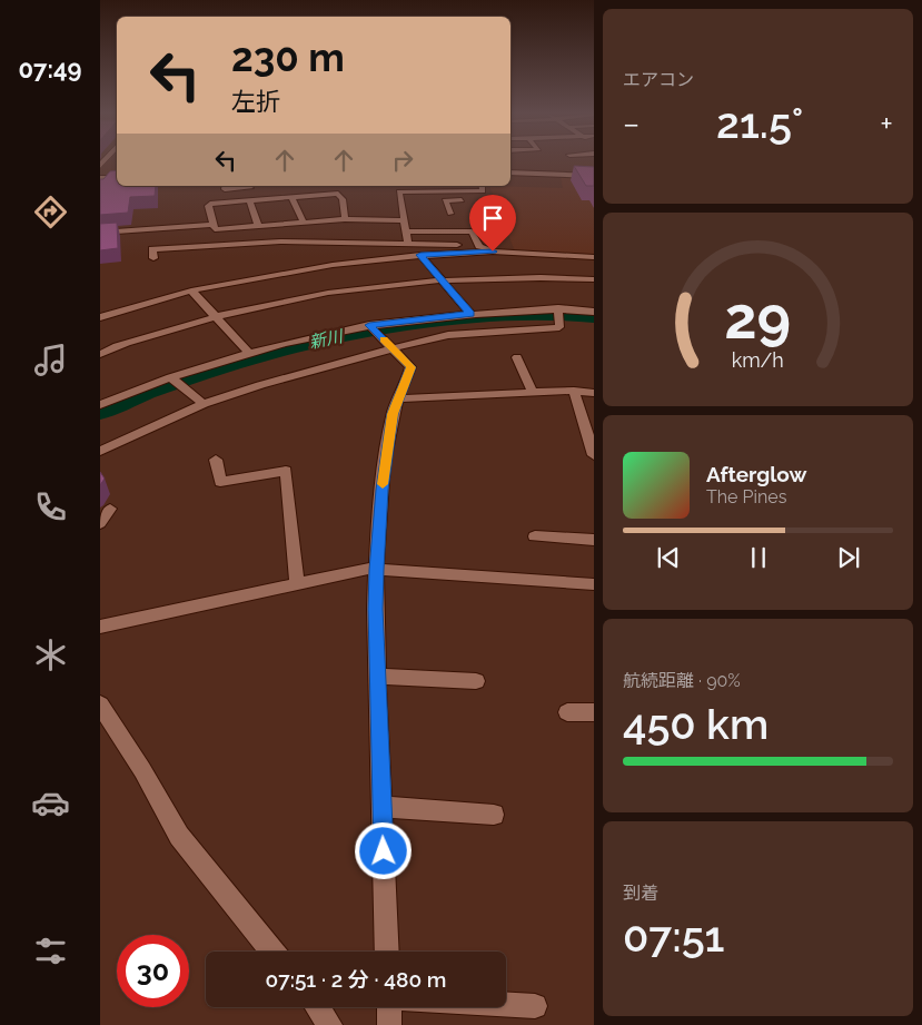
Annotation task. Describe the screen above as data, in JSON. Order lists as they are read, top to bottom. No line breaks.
{"water":["新川"],"page":{"tabs":"07:49","tile":["エアコン",["航続距離 · 90%","450 km"],["到着","07:51"]],"turn":["230 m","左折"],"heat":["−","21.5°","+"],"song":["Afterglow","The Pines"],"limit":"30","trip":"07:51 · 2 分 · 480 m","gauge":["29","km/h"]}}
